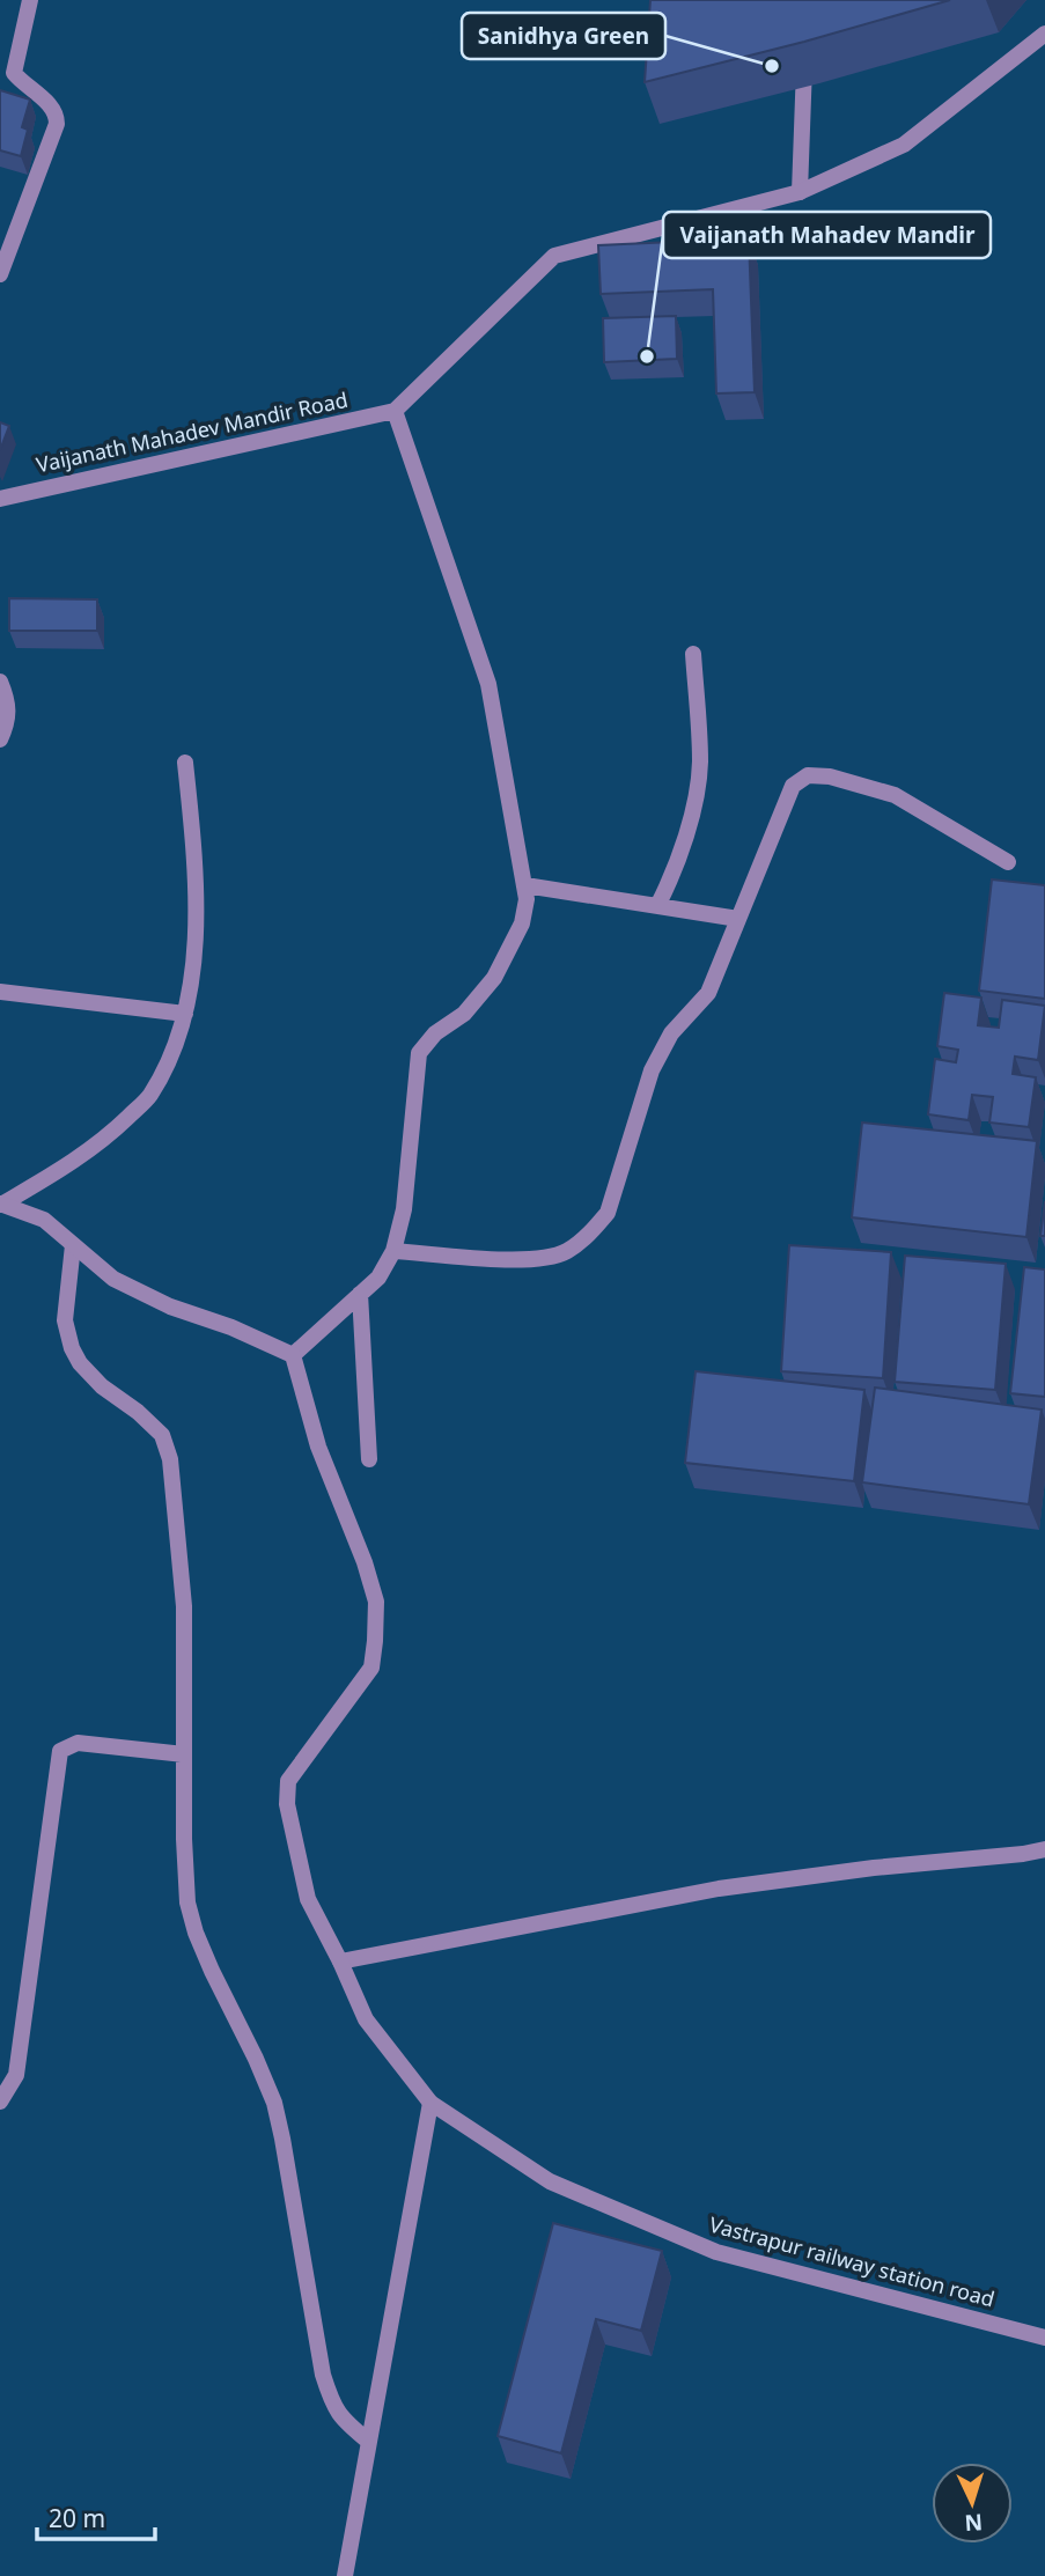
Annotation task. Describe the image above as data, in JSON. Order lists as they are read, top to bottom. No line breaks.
{"streets":{"street":["Vaijanath Mahadev Mandir Road","Vastrapur railway station road"]},"places":["Sanidhya Green","Vaijanath Mahadev Mandir"],"scale_bar":"20 m","north":"bottom"}
